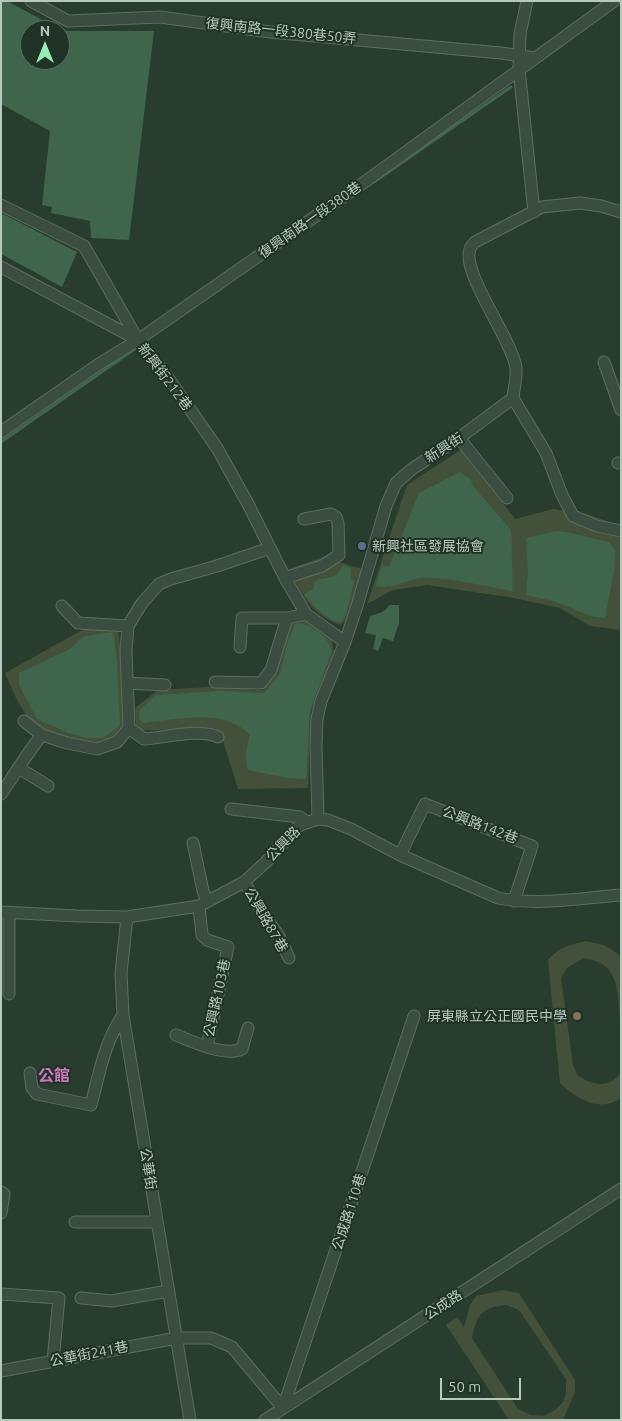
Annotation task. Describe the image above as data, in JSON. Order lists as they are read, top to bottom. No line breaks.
{"streets":{"street":["復興南路一段380巷50弄","復興南路一段380巷","新興街212巷","新興街","公興路142巷","公興路","公興路87巷","公興路103巷","公華街","公成路110巷","公成路","公華街241巷"]},"crossings":[["復興南路一段380巷50弄","復興南路一段380巷"],["復興南路一段380巷","新興街212巷"],["新興街212巷","新興街"],["新興街","公興路"],["公興路","公興路87巷"],["公興路","公興路103巷"],["公興路","公華街"],["公華街","公華街241巷"],["公成路110巷","公成路"],["公成路110巷","公華街241巷"],["公成路","公華街241巷"]],"districts":["公館"],"places":["新興社區發展協會","屏東縣立公正國民中學"],"scale_bar":"50 m","north":"top"}
